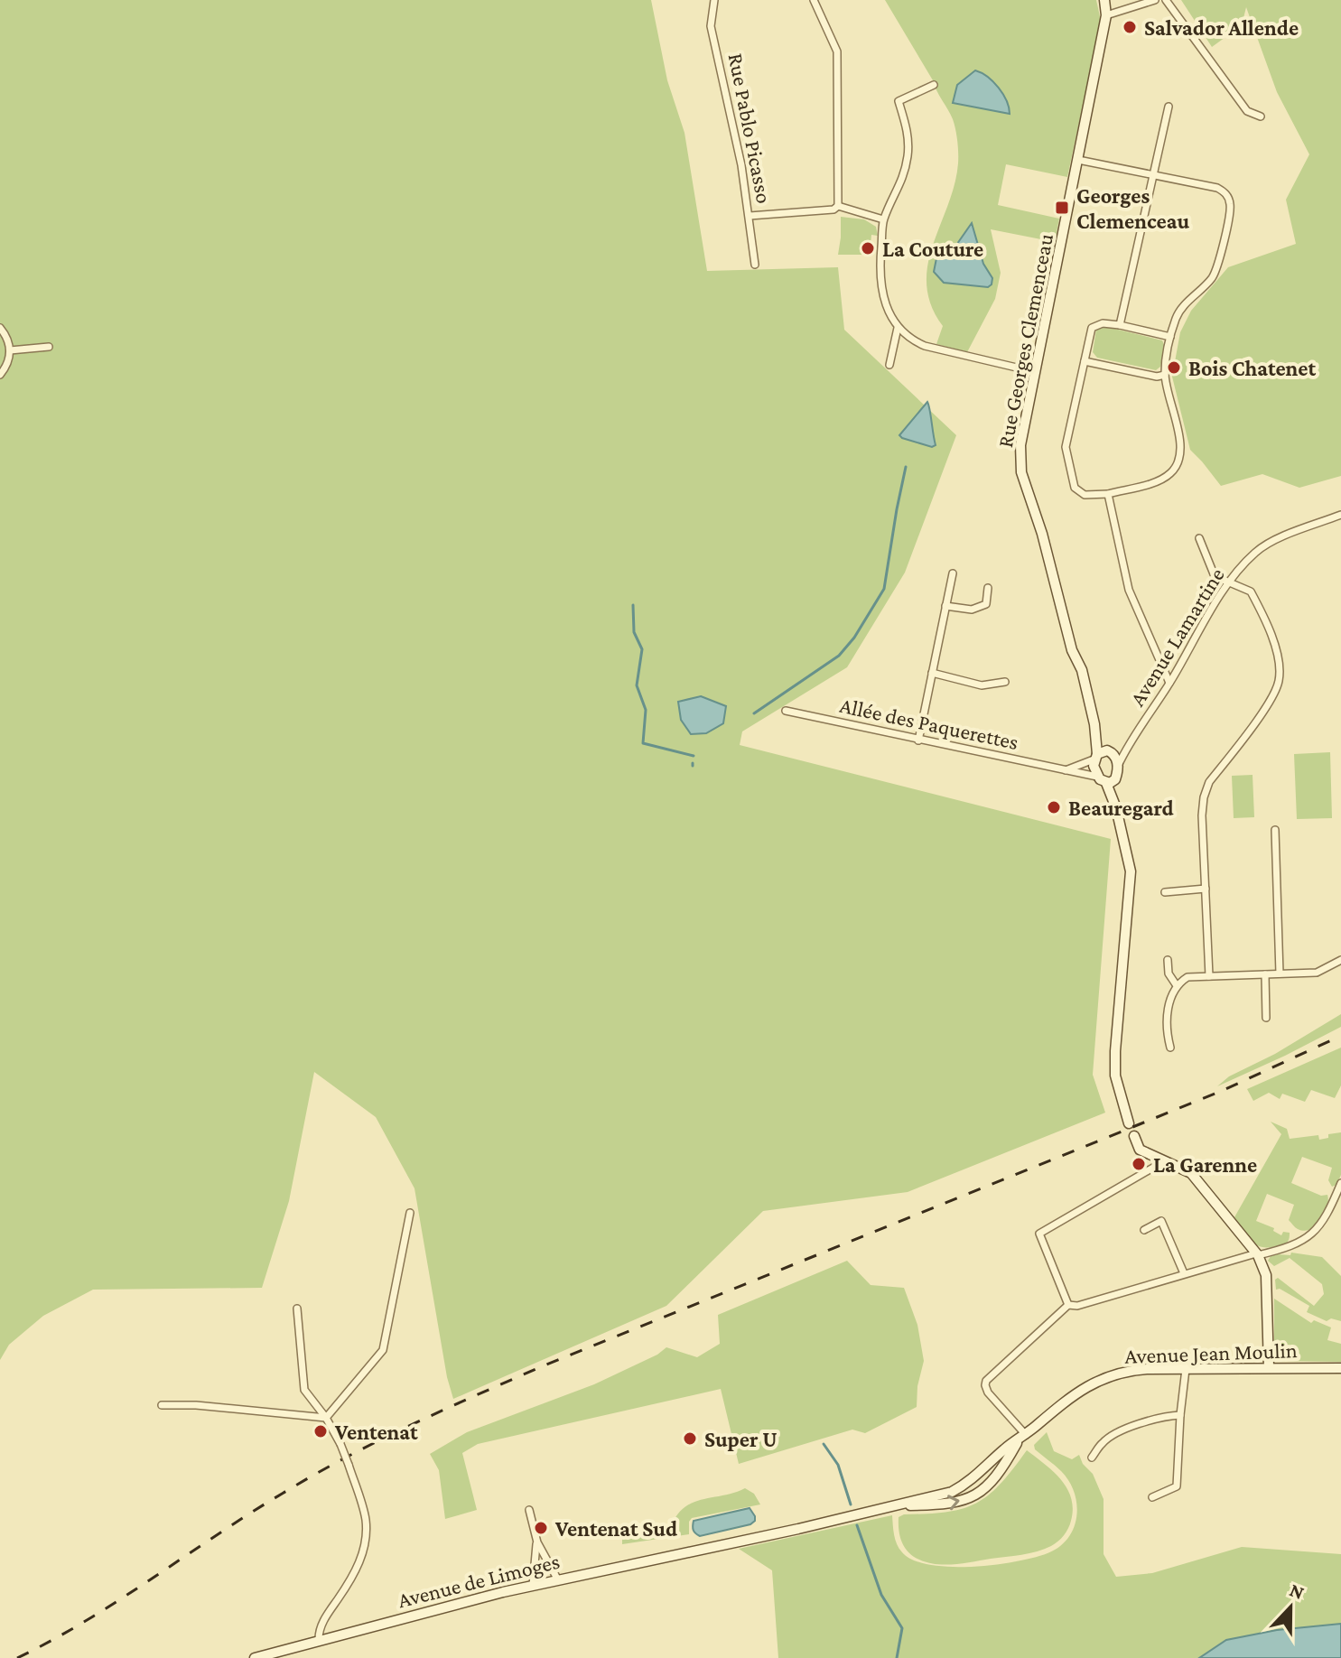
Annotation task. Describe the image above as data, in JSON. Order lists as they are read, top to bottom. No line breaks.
{"streets":{"street":["Rue Pablo Picasso","Rue Georges Clemenceau","Avenue Lamartine","Allée des Paquerettes","Avenue Jean Moulin","Avenue de Limoges"]},"crossings":[["Rue Georges Clemenceau","Avenue Lamartine"],["Rue Georges Clemenceau","Allée des Paquerettes"],["Avenue Jean Moulin","Avenue de Limoges"]],"places":{"other":["Salvador Allende","La Couture","Bois Chatenet","Beauregard","La Garenne","Ventenat","Super U","Ventenat Sud"],"transit":["Georges Clemenceau"]},"north":"top"}
